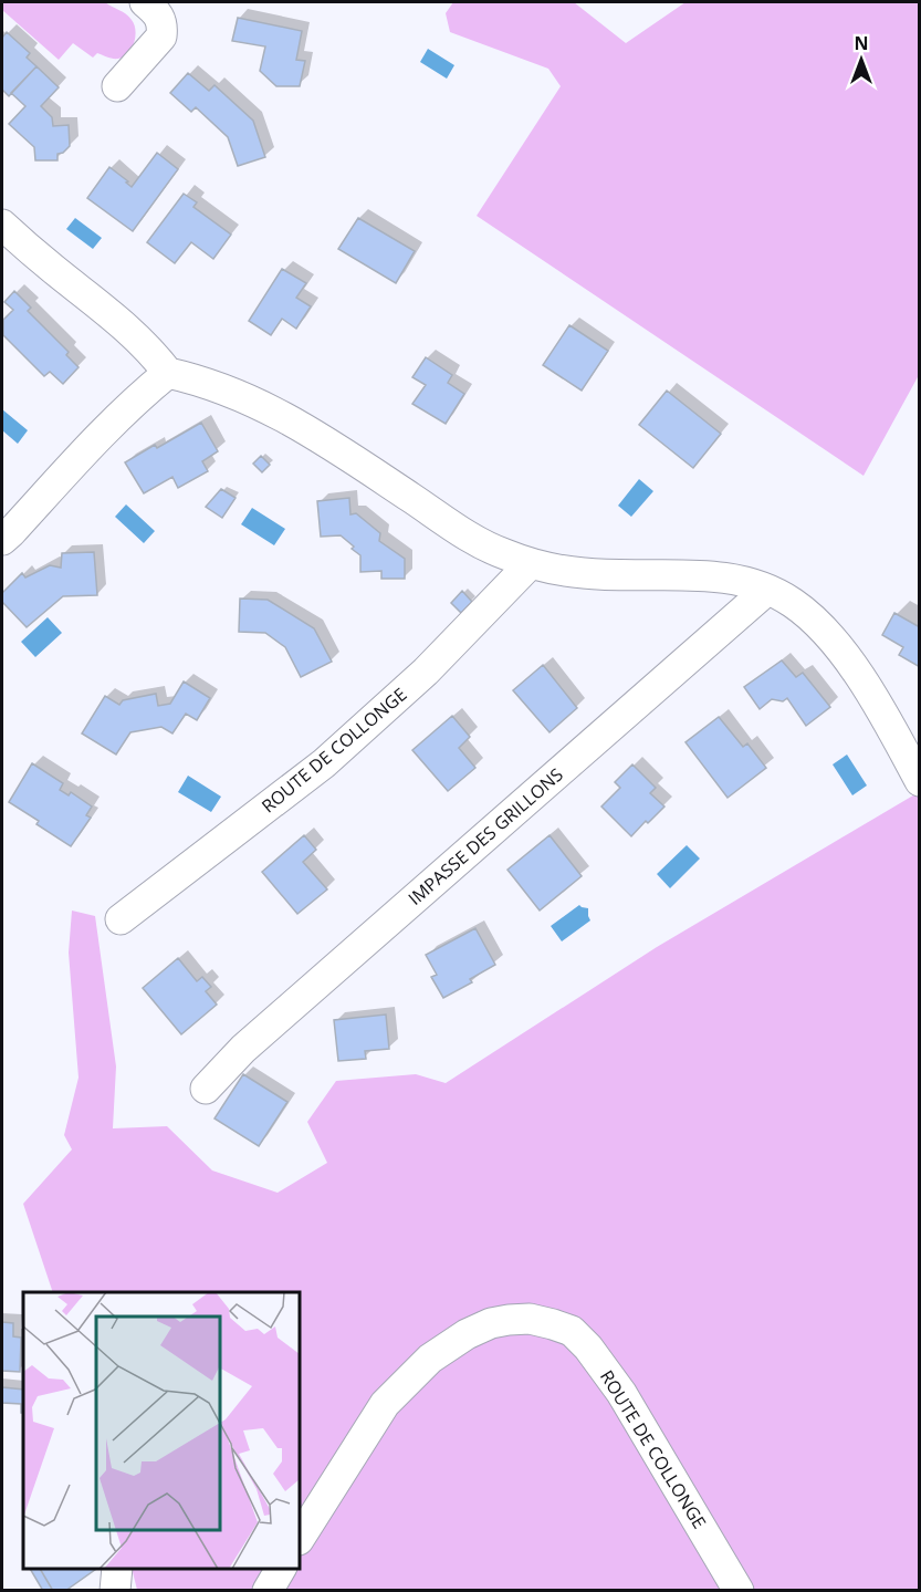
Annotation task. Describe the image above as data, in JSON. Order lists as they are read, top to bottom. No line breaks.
{"streets":{"street":["ROUTE DE COLLONGE","IMPASSE DES GRILLONS"]},"north":"top"}
